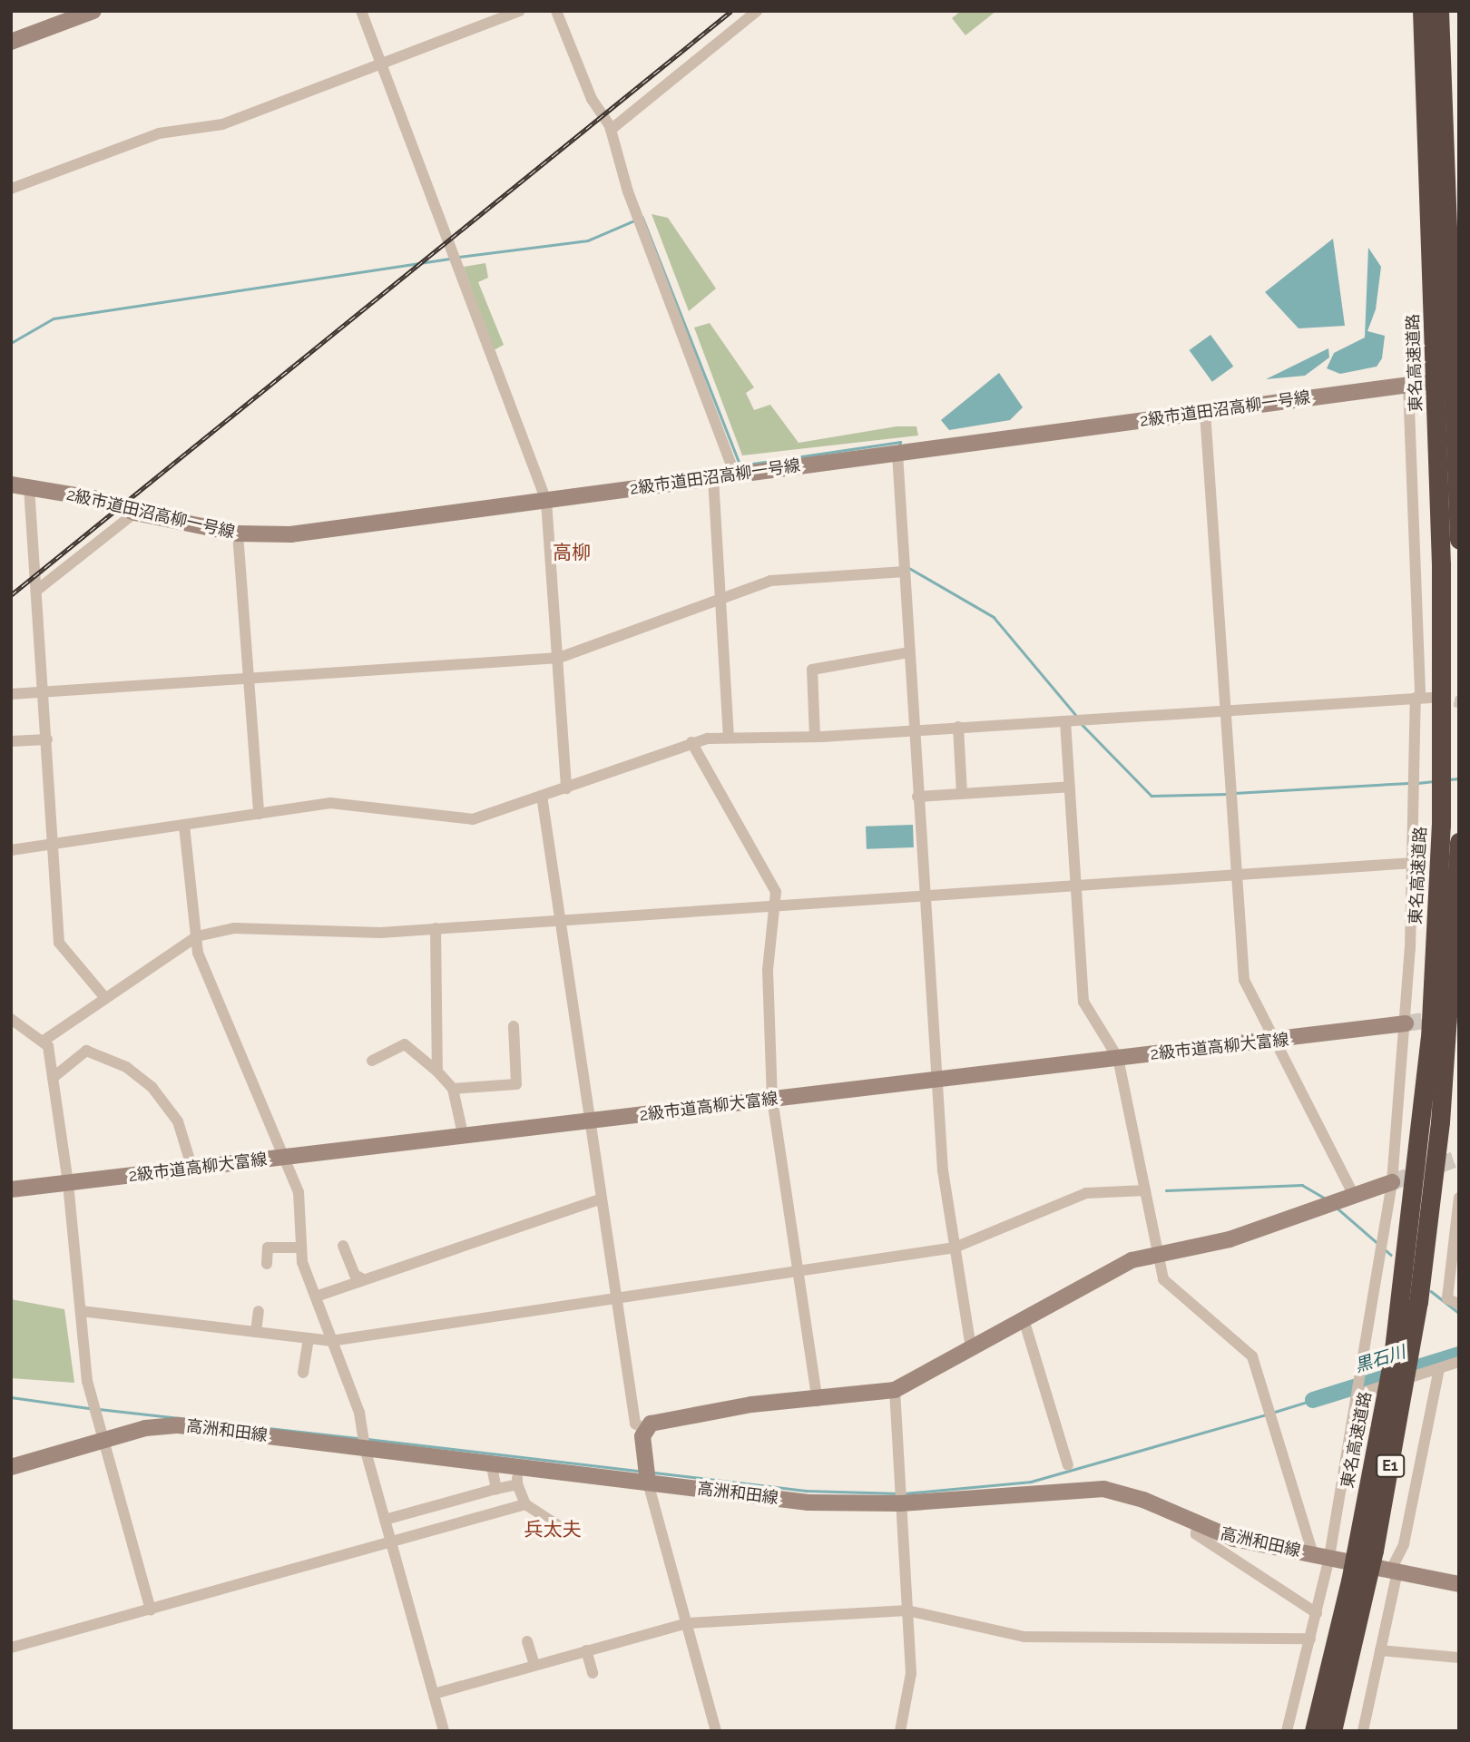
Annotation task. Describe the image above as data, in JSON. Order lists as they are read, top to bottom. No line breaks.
{"streets":{"highway":["東名高速道路","E1"],"street":["2級市道田沼高柳一号線","2級市道高柳大富線","高洲和田線"]},"districts":["高柳","兵太夫"],"water":["黒石川"]}
